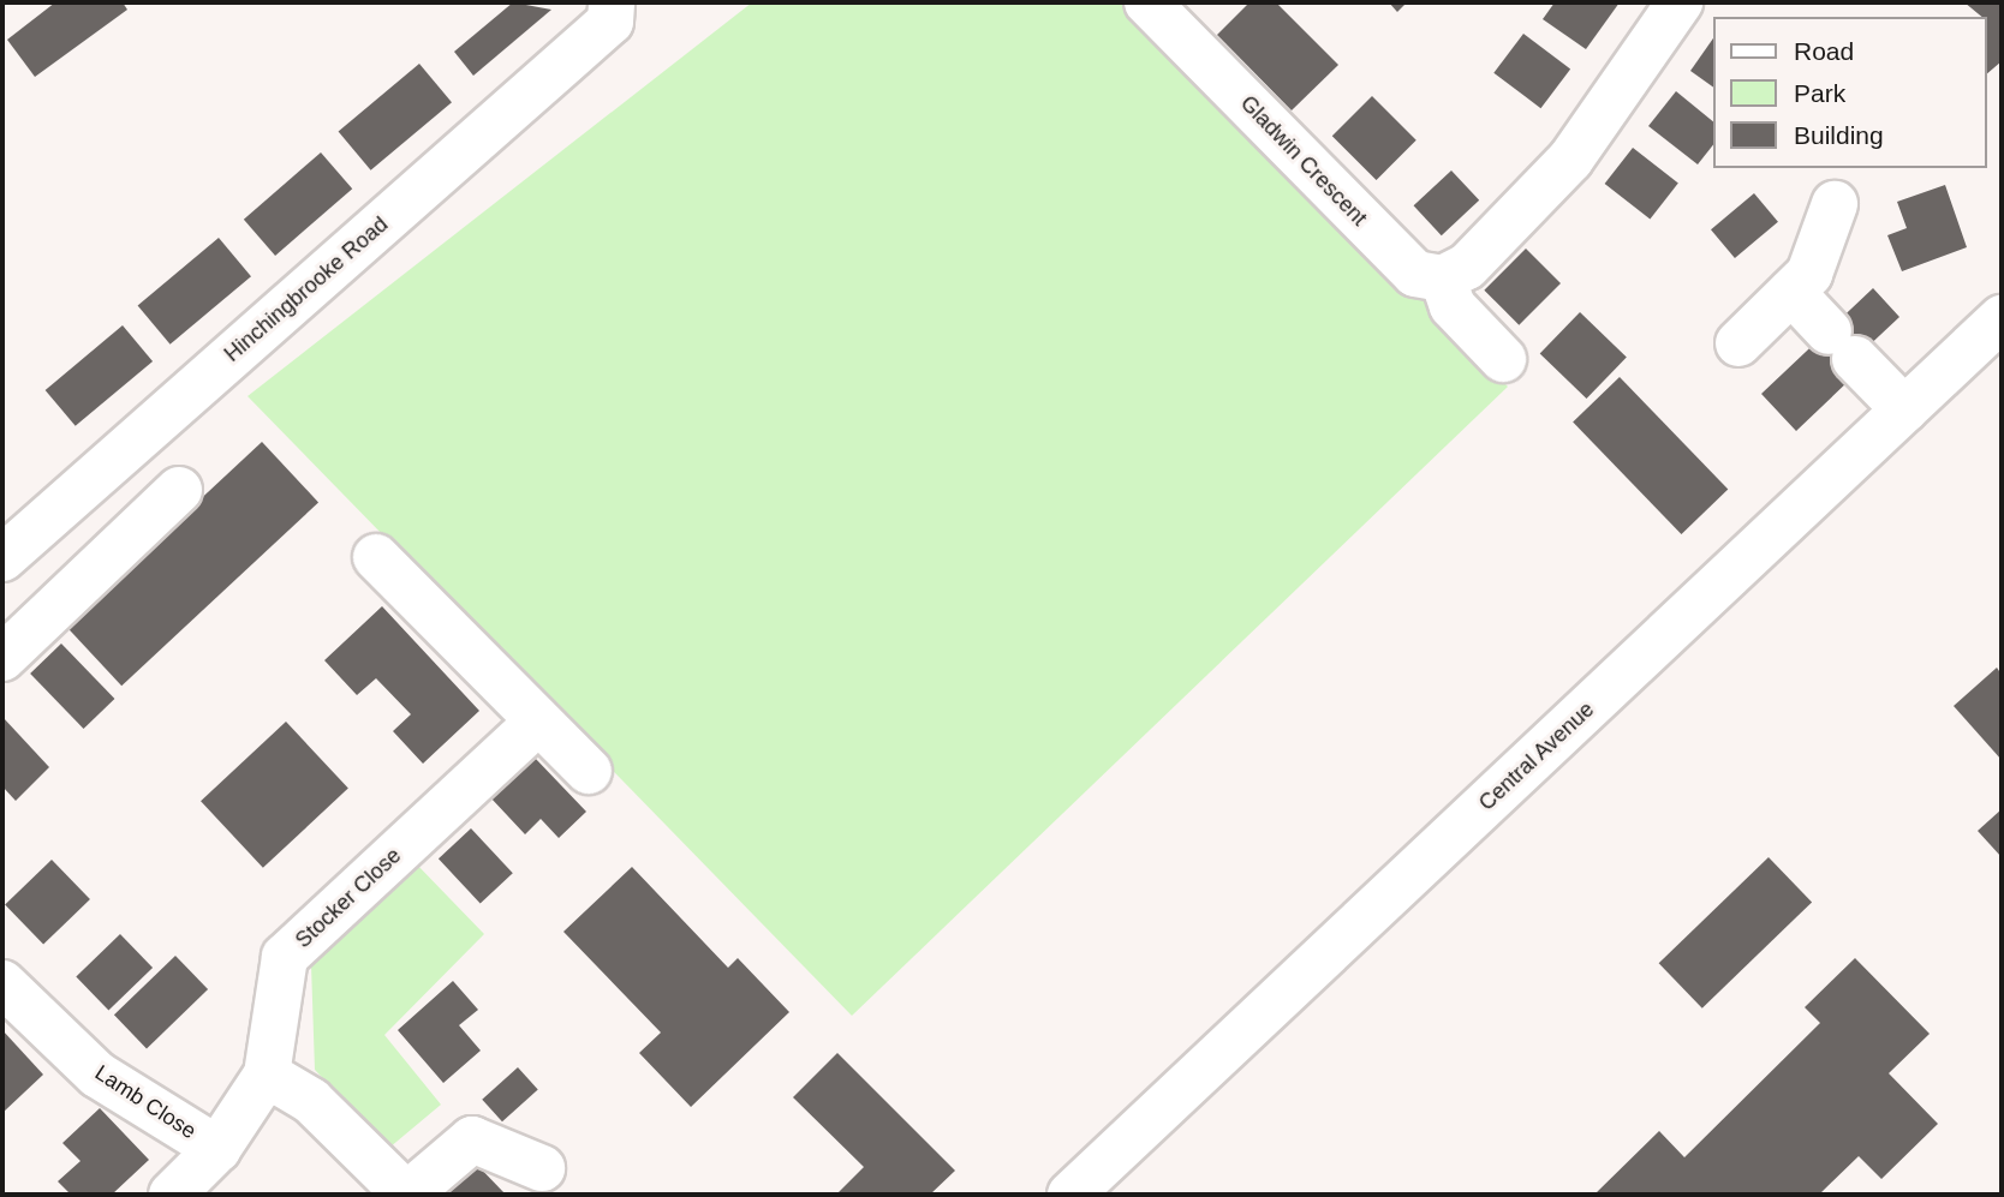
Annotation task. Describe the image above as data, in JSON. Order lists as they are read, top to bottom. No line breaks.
{"streets":{"street":["Gladwin Crescent","Hinchingbrooke Road","Central Avenue","Stocker Close","Lamb Close"]},"crossings":[["Stocker Close","Lamb Close"]],"legend":["Road","Park","Building"]}
